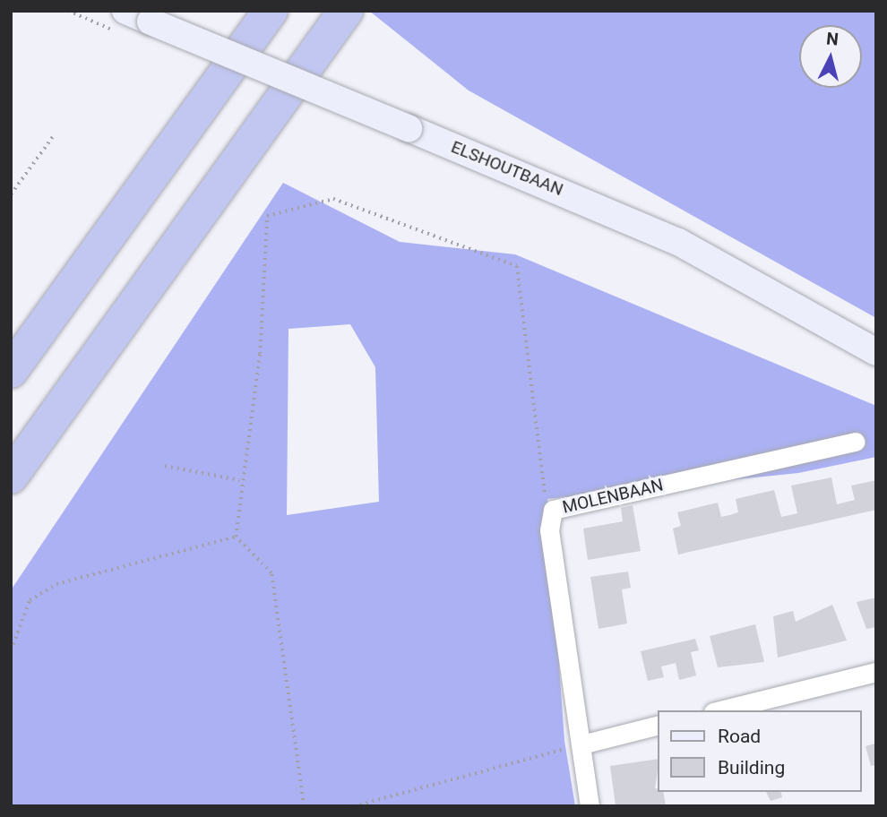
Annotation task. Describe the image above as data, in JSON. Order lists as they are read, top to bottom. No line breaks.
{"streets":{"main road":["ELSHOUTBAAN"],"street":["MOLENBAAN"]},"legend":["Road","Building"],"north":"top"}
